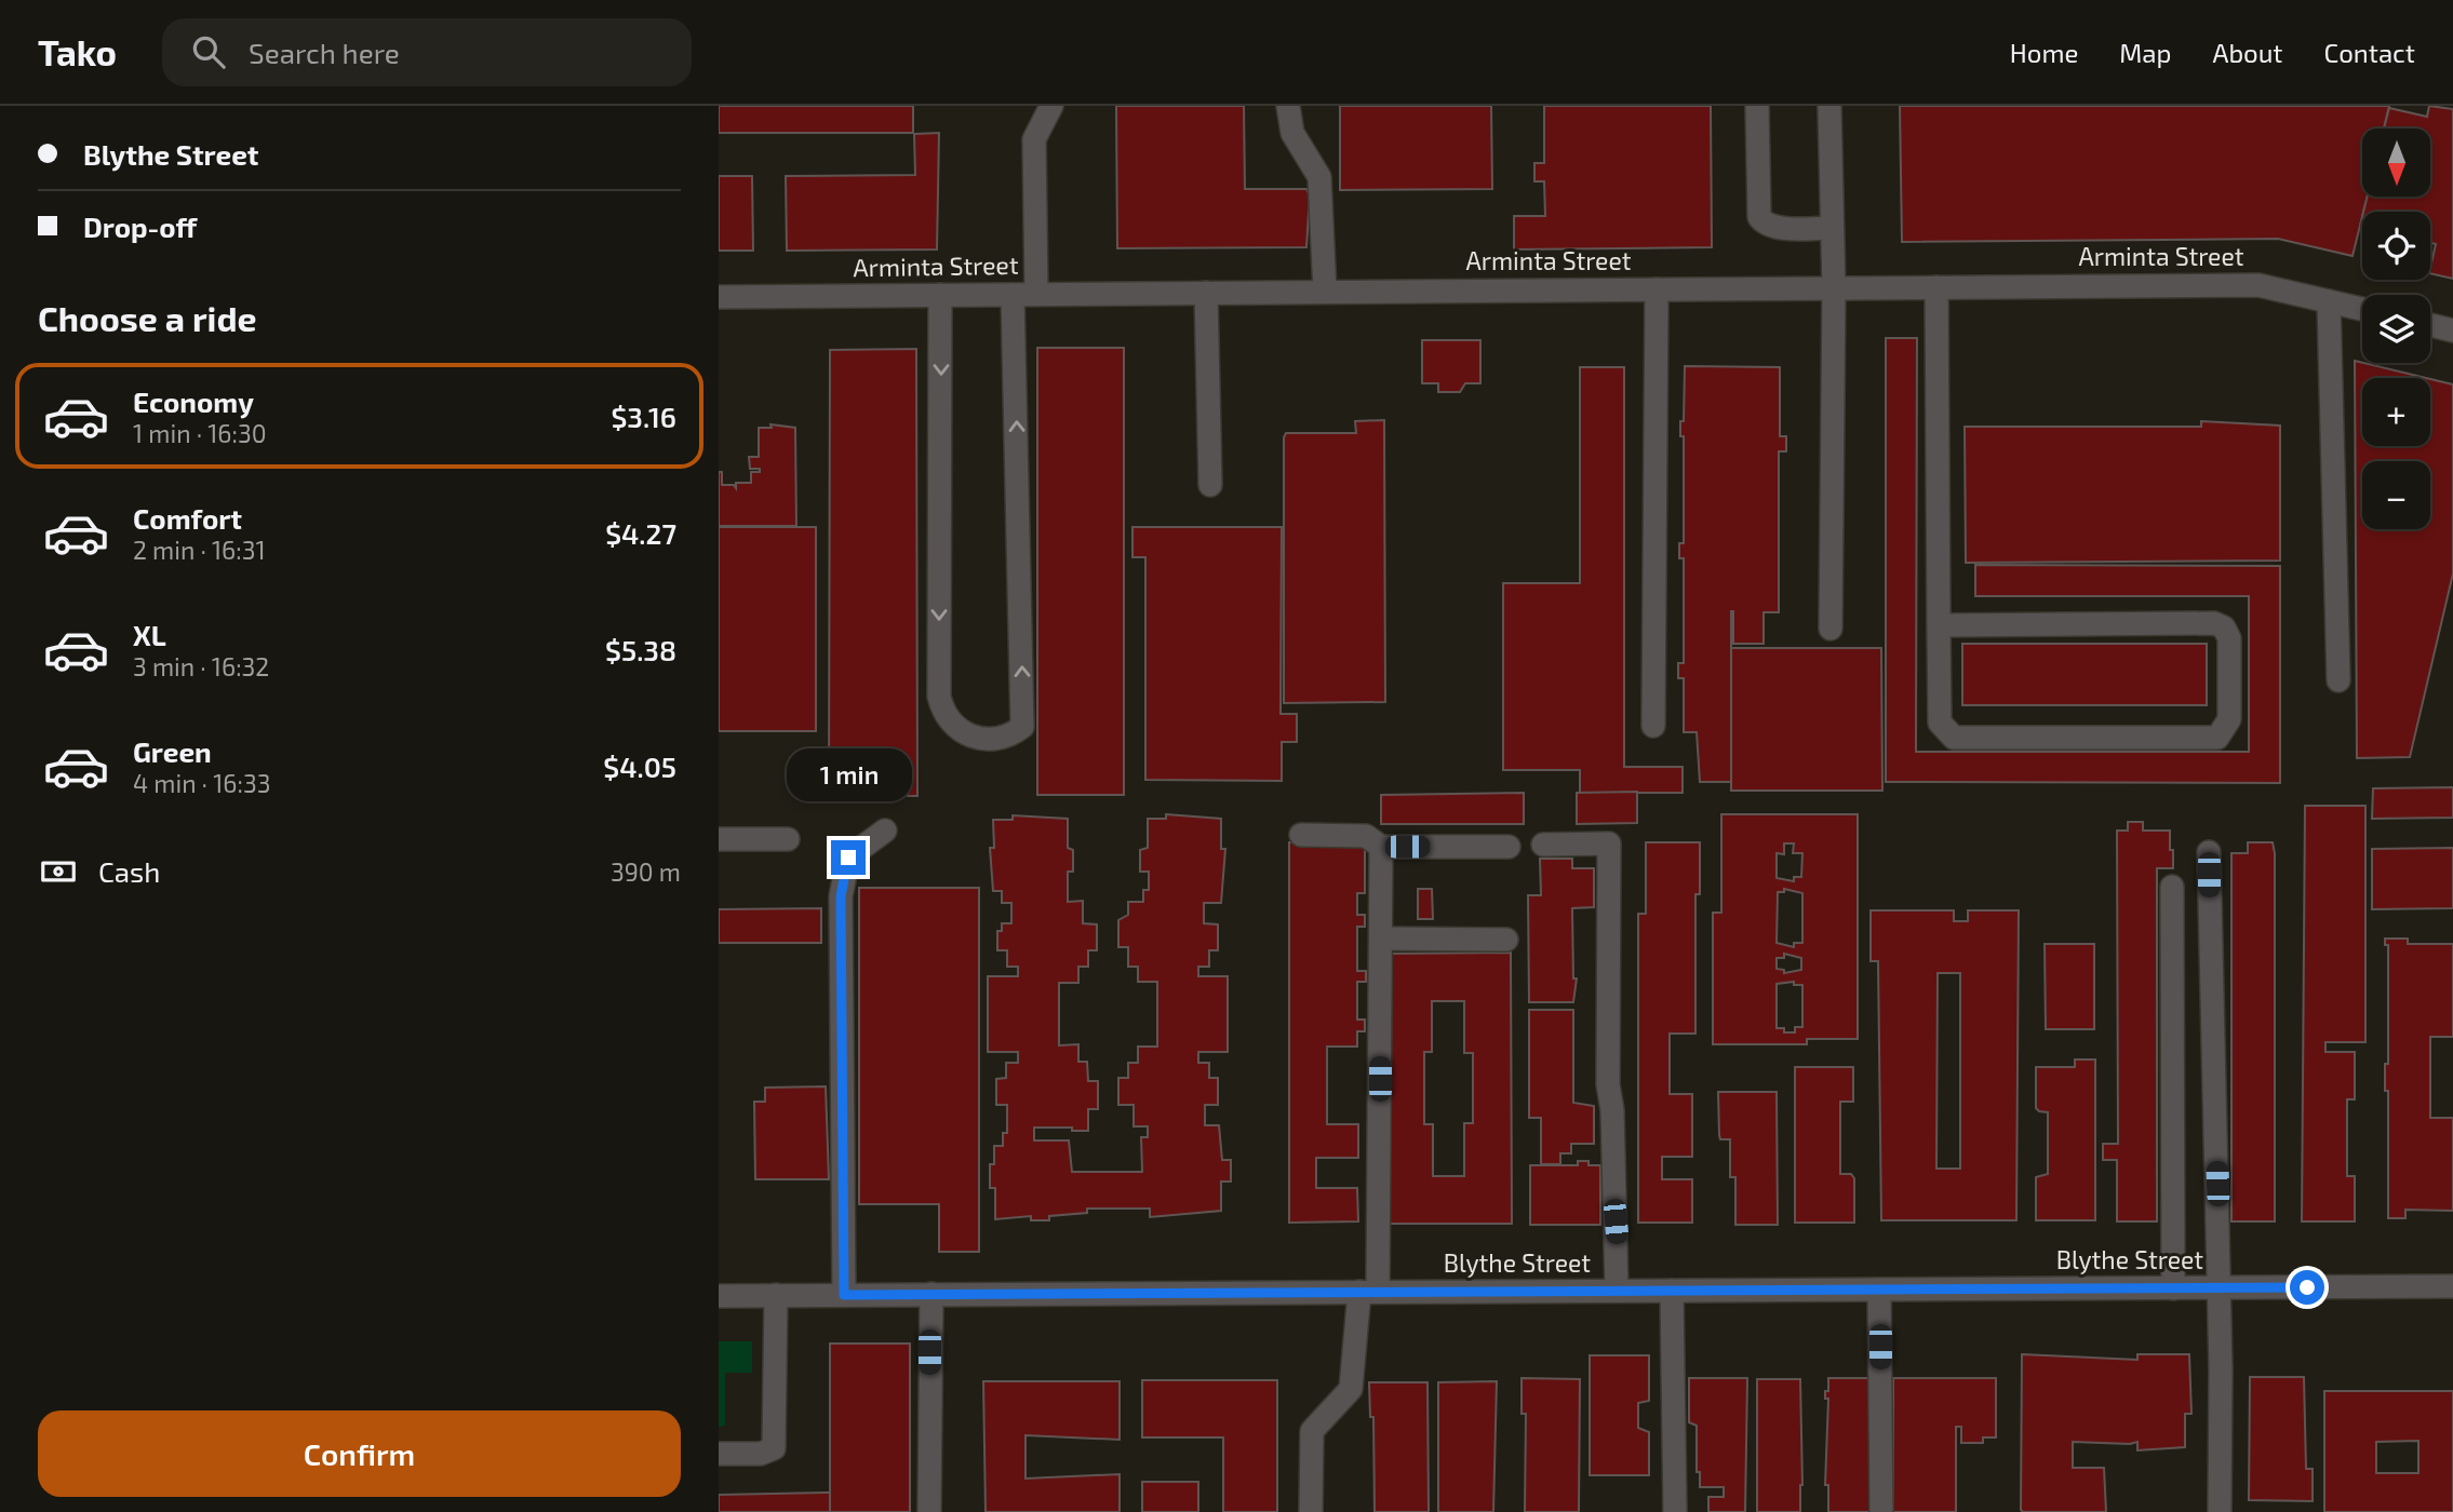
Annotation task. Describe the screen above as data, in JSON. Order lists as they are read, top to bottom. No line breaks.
{"streets":{"street":["Arminta Street","Blythe Street"]},"north":"bottom","page":{"header":"Tako","search":"Search here","nav":["Home","Map","About","Contact"],"banner":["Blythe Street","Drop-off"],"map_buttons":["+","−"],"heading":"Choose a ride","list":[{"name":"Economy","note":"1 min · 16:30","value":"$3.16"},{"name":"Comfort","note":"2 min · 16:31","value":"$4.27"},{"name":"XL","note":"3 min · 16:32","value":"$5.38"},{"name":"Green","note":"4 min · 16:33","value":"$4.05"}],"bubble":"1 min","pay":["Cash","390 m"],"buttons":"Confirm"}}
